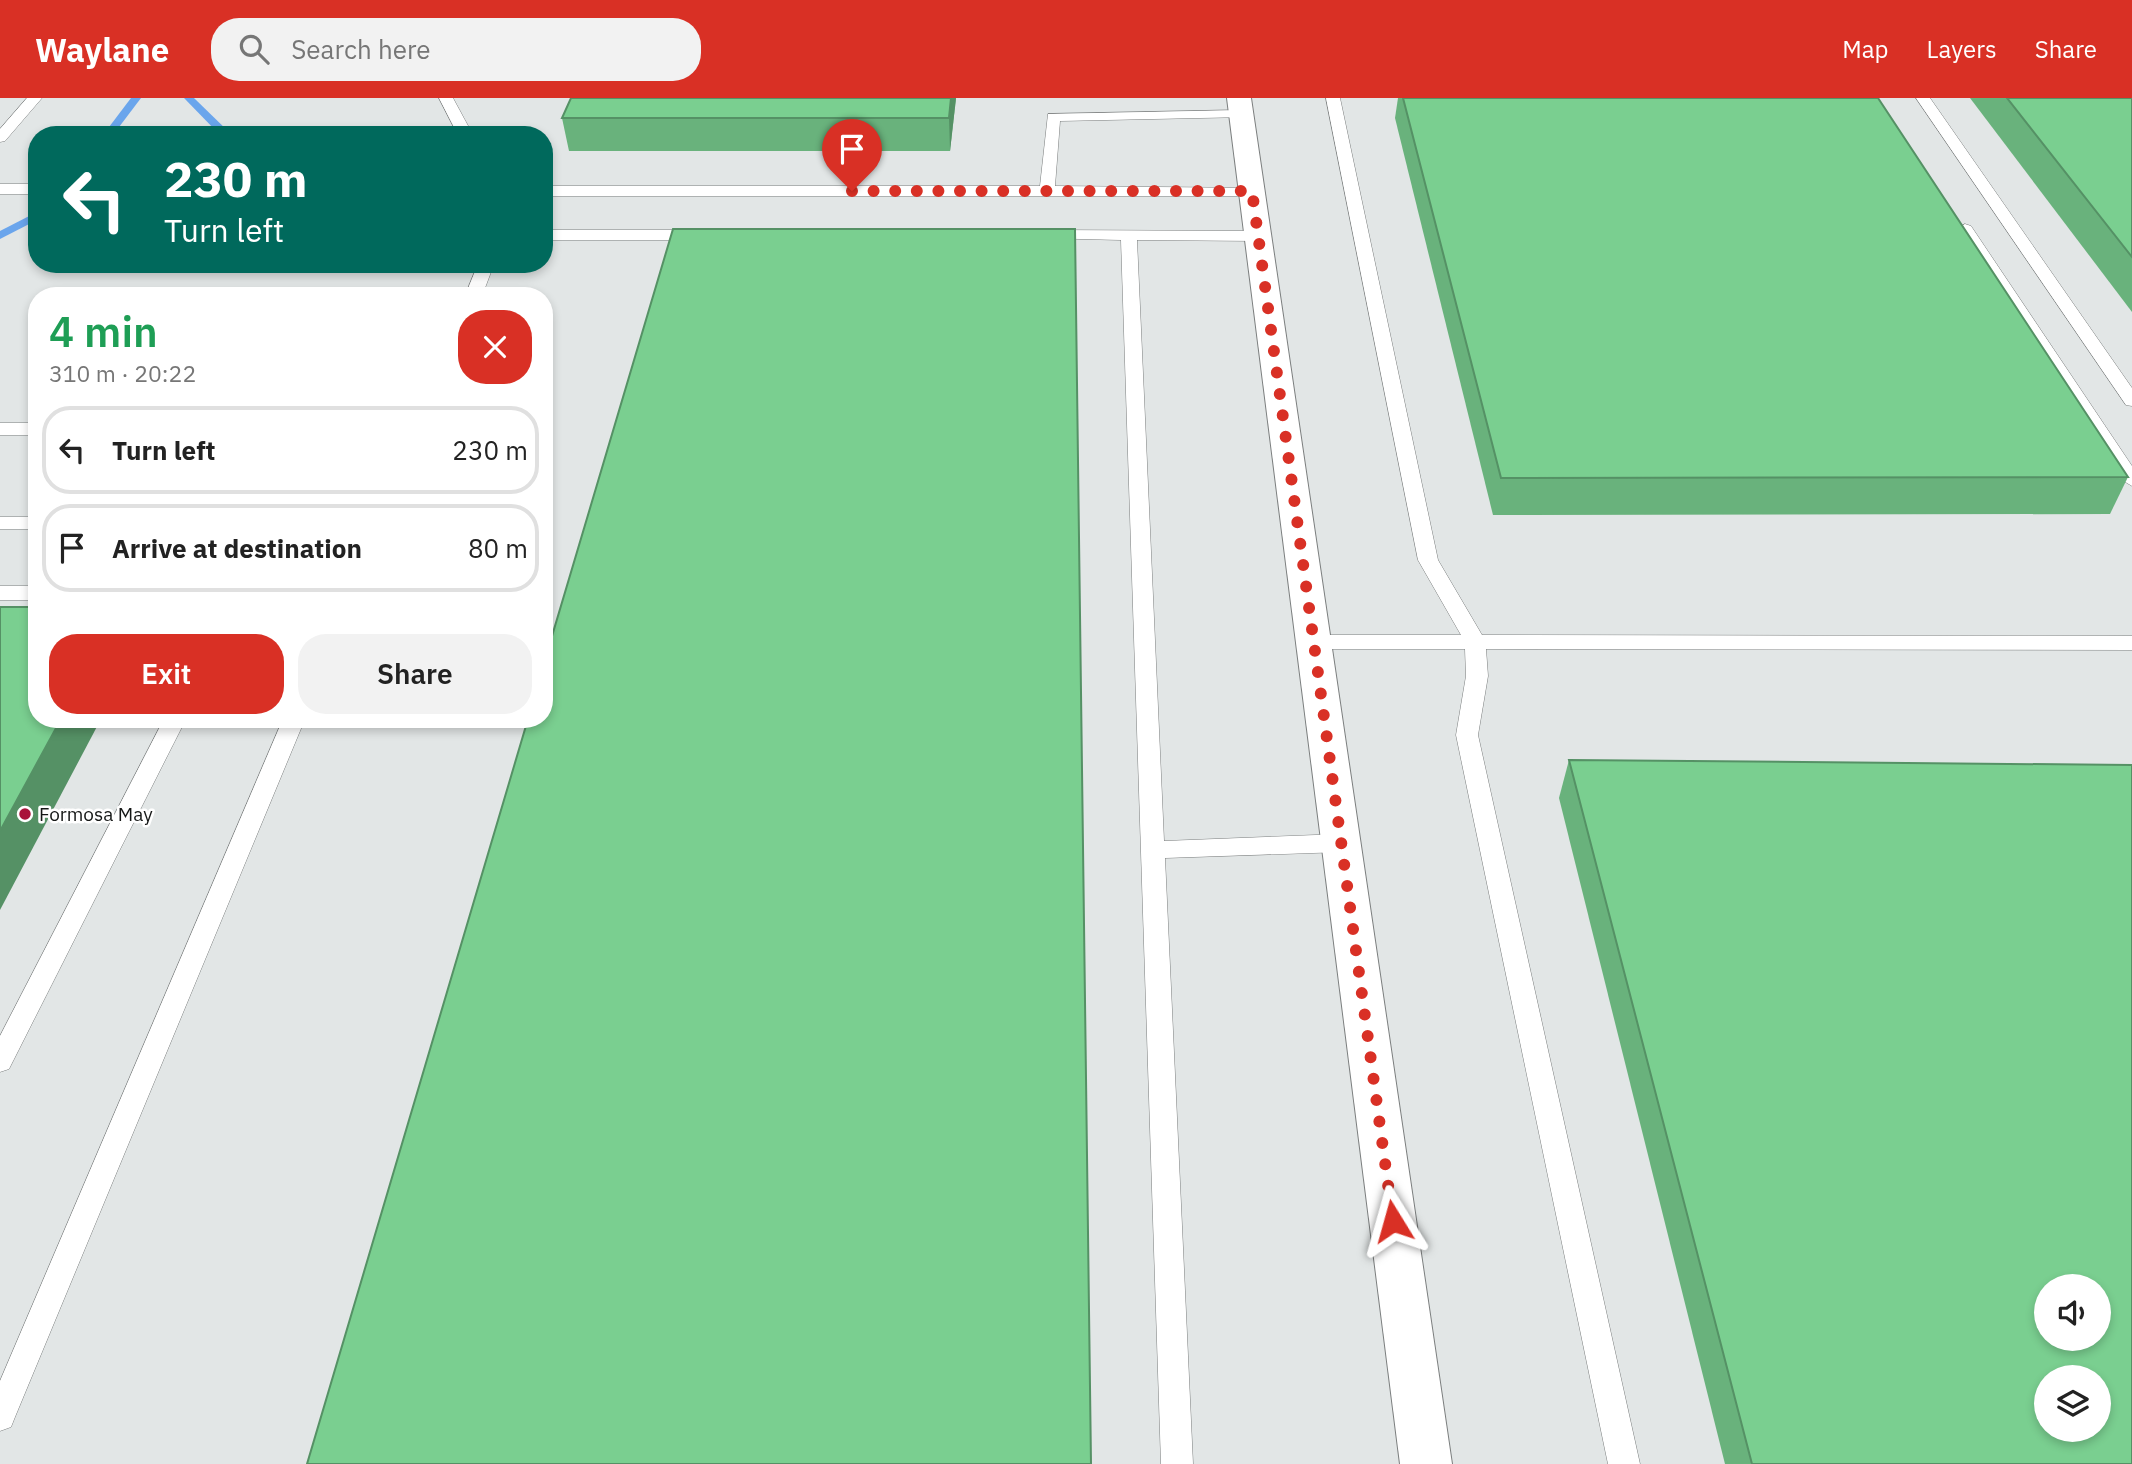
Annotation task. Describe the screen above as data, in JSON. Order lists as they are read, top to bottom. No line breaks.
{"places":["Formosa May"],"page":{"header":"Waylane","search":"Search here","nav":["Map","Layers","Share"],"turn":["230 m","Turn left"],"heading":["4 min","310 m · 20:22"],"list":[{"name":"Turn left","value":"230 m"},{"name":"Arrive at destination","value":"80 m"}],"buttons":["Exit","Share"]}}
